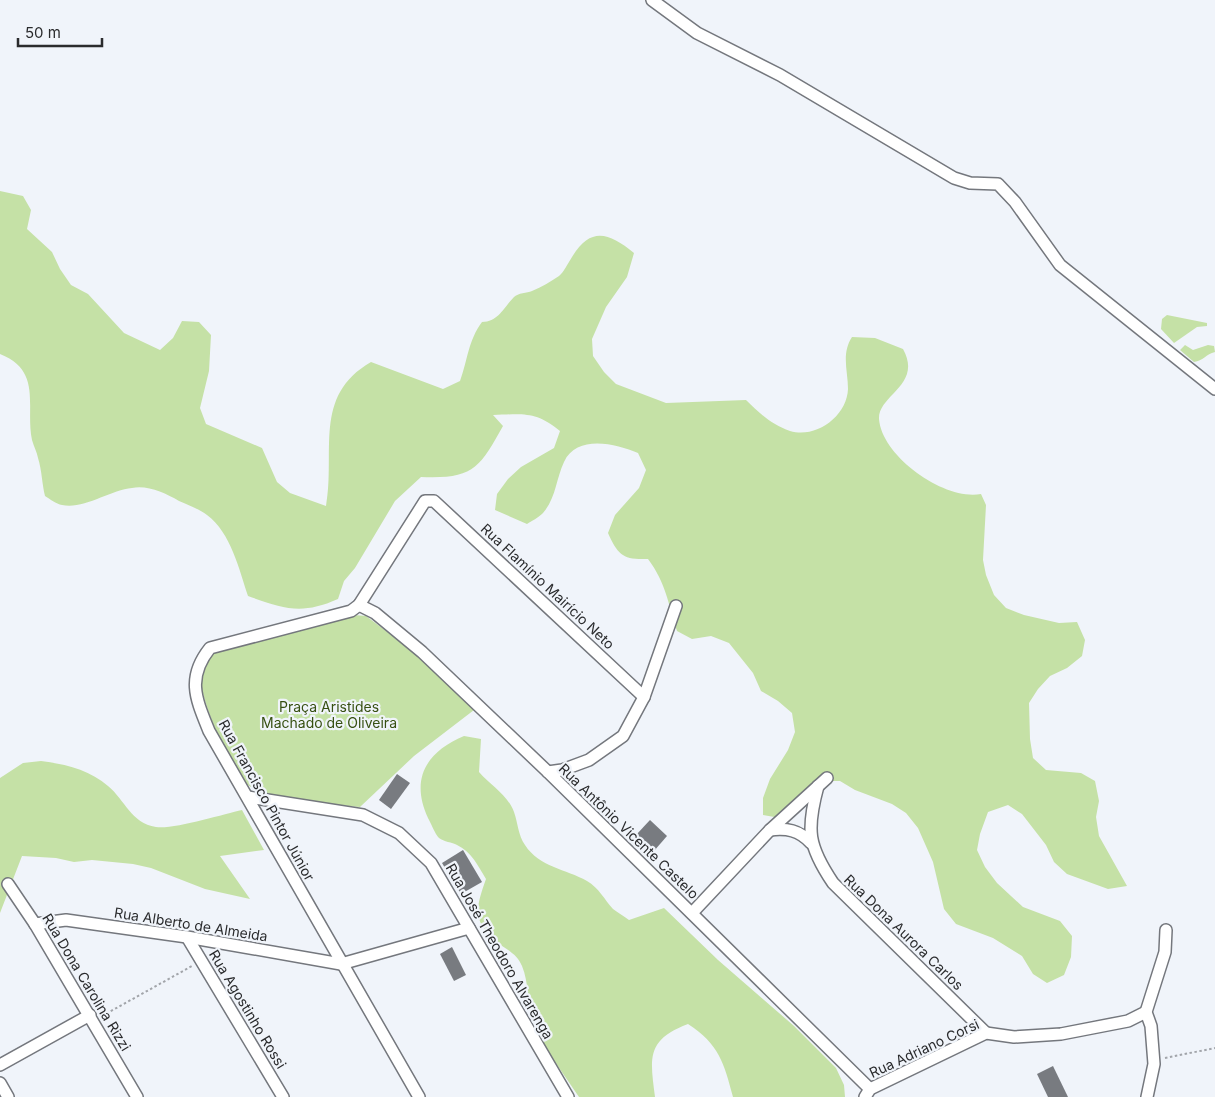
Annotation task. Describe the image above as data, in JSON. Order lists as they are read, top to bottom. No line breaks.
{"streets":{"street":["Rua Flamínio Mairício Neto","Rua Francisco Pintor Júnior","Rua Antônio Vicente Castelo","Rua Alberto de Almeida","Rua Dona Aurora Carlos","Rua José Theodoro Alvarenga","Rua Dona Carolina Rizzi","Rua Agostinho Rossi","Rua Adriano Corsi"]},"crossings":[["Rua Flamínio Mairício Neto","Rua Francisco Pintor Júnior"],["Rua Flamínio Mairício Neto","Rua Antônio Vicente Castelo"],["Rua Francisco Pintor Júnior","Rua Antônio Vicente Castelo"],["Rua Francisco Pintor Júnior","Rua Alberto de Almeida"],["Rua Francisco Pintor Júnior","Rua José Theodoro Alvarenga"],["Rua Antônio Vicente Castelo","Rua Adriano Corsi"],["Rua Alberto de Almeida","Rua Dona Carolina Rizzi"],["Rua Alberto de Almeida","Rua Agostinho Rossi"],["Rua Dona Aurora Carlos","Rua Adriano Corsi"]],"parks":["Praça Aristides Machado de Oliveira"],"scale_bar":"50 m"}
